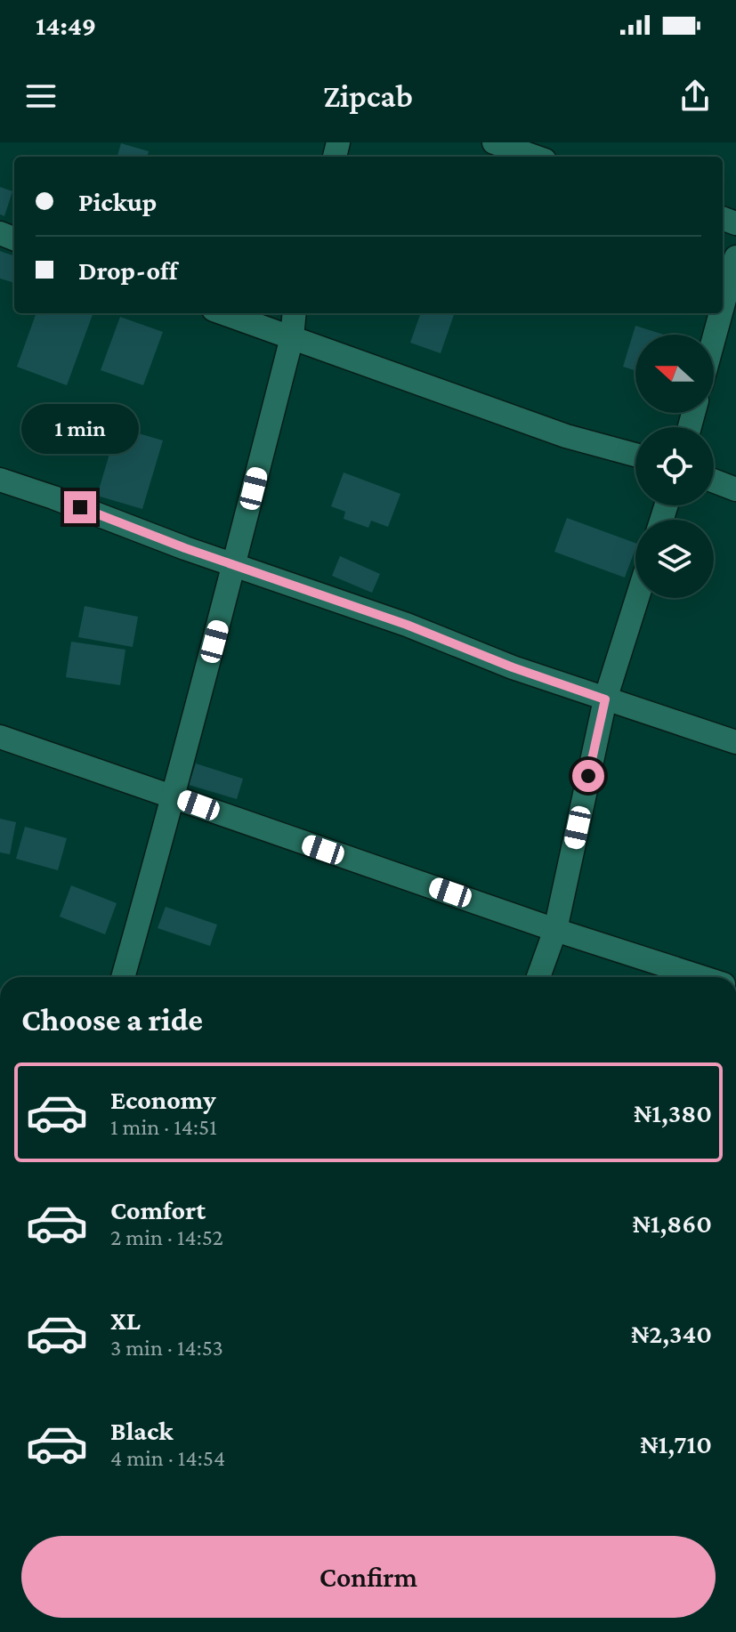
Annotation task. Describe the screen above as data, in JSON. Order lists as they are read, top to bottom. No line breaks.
{"north":"left","page":{"status":"14:49","header":"Zipcab","banner":["Pickup","Drop-off"],"bubble":"1 min","heading":"Choose a ride","list":[{"name":"Economy","note":"1 min · 14:51","value":"₦1,380"},{"name":"Comfort","note":"2 min · 14:52","value":"₦1,860"},{"name":"XL","note":"3 min · 14:53","value":"₦2,340"},{"name":"Black","note":"4 min · 14:54","value":"₦1,710"}],"buttons":"Confirm"}}
